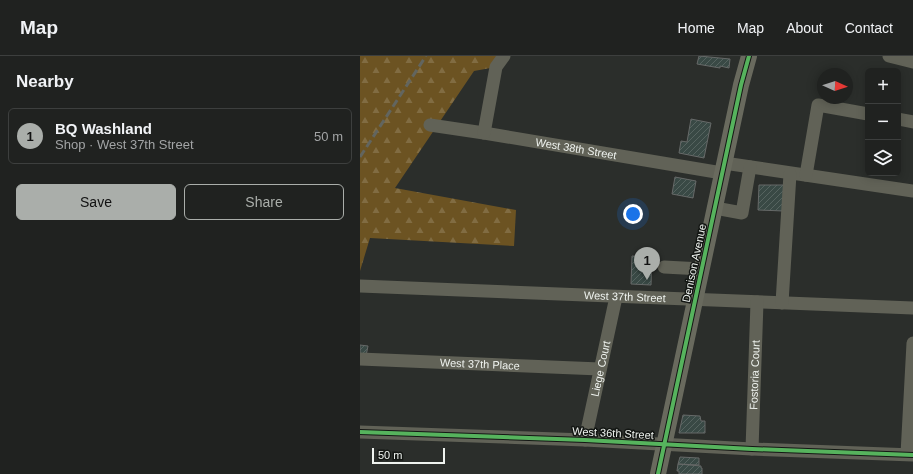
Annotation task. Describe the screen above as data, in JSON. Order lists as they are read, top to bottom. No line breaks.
{"streets":{"main road":["Denison Avenue"],"street":["West 38th Street","West 37th Street","West 37th Place","Liege Court","Fostoria Court","West 36th Street"]},"crossings":[["West 38th Street","Denison Avenue"],["Denison Avenue","West 37th Street"],["Denison Avenue","West 36th Street"],["West 37th Street","Liege Court"],["West 37th Street","Fostoria Court"],["West 37th Place","Liege Court"],["Liege Court","West 36th Street"],["Fostoria Court","West 36th Street"]],"scale_bar":"50 m","north":"right","page":{"header":"Map","nav":["Home","Map","About","Contact"],"heading":"Nearby","map_buttons":["+","−"],"list":[{"mark":"1","name":"BQ Washland","note":"Shop · West 37th Street","value":"50 m"}],"buttons":["Save","Share"],"pins":"1","scale":"50 m"}}
